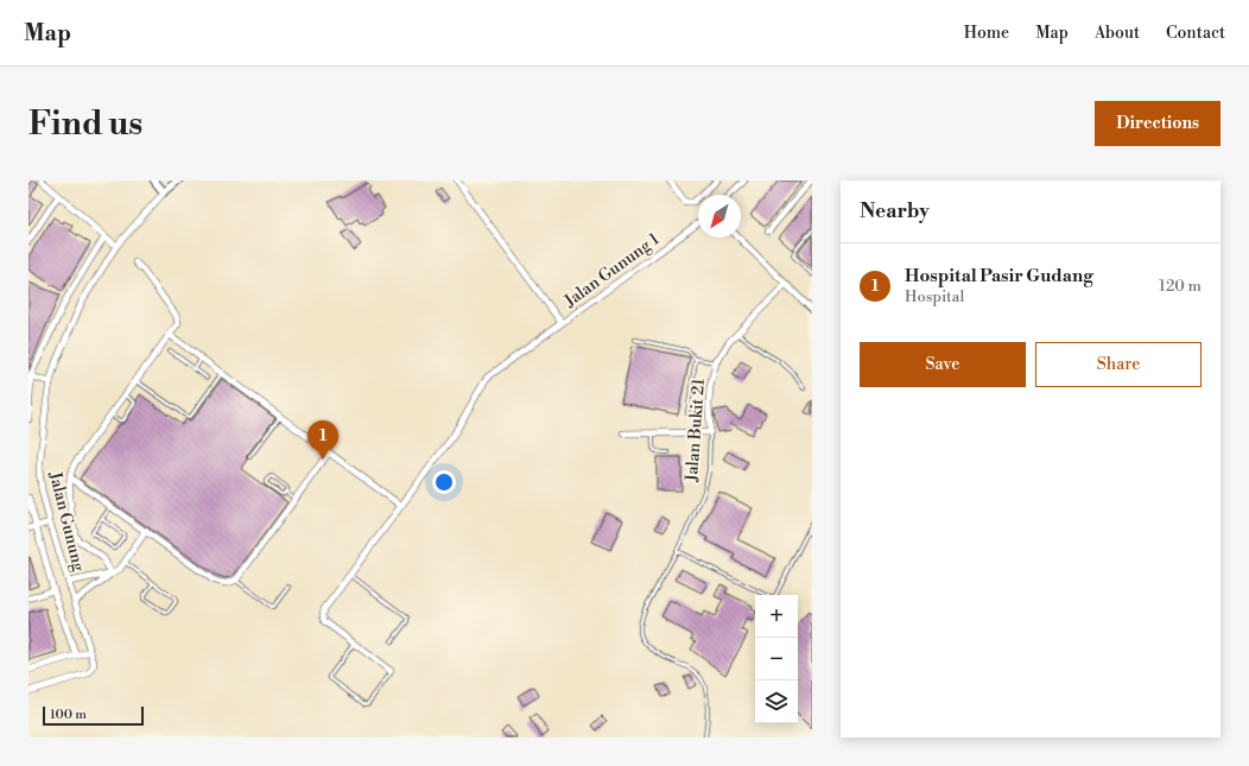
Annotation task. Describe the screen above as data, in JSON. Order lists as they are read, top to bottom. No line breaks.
{"streets":{"street":["Jalan Gunung 1","Jalan Bukit 21","Jalan Gunung"]},"scale_bar":"100 m","north":"bottom left","page":{"header":"Map","nav":["Home","Map","About","Contact"],"buttons":["Directions",["Save","Share"]],"title":"Find us","heading":"Nearby","list":[{"mark":"1","name":"Hospital Pasir Gudang","note":"Hospital","value":"120 m"}],"pins":"1","map_buttons":["+","−"],"scale":"100 m"}}
